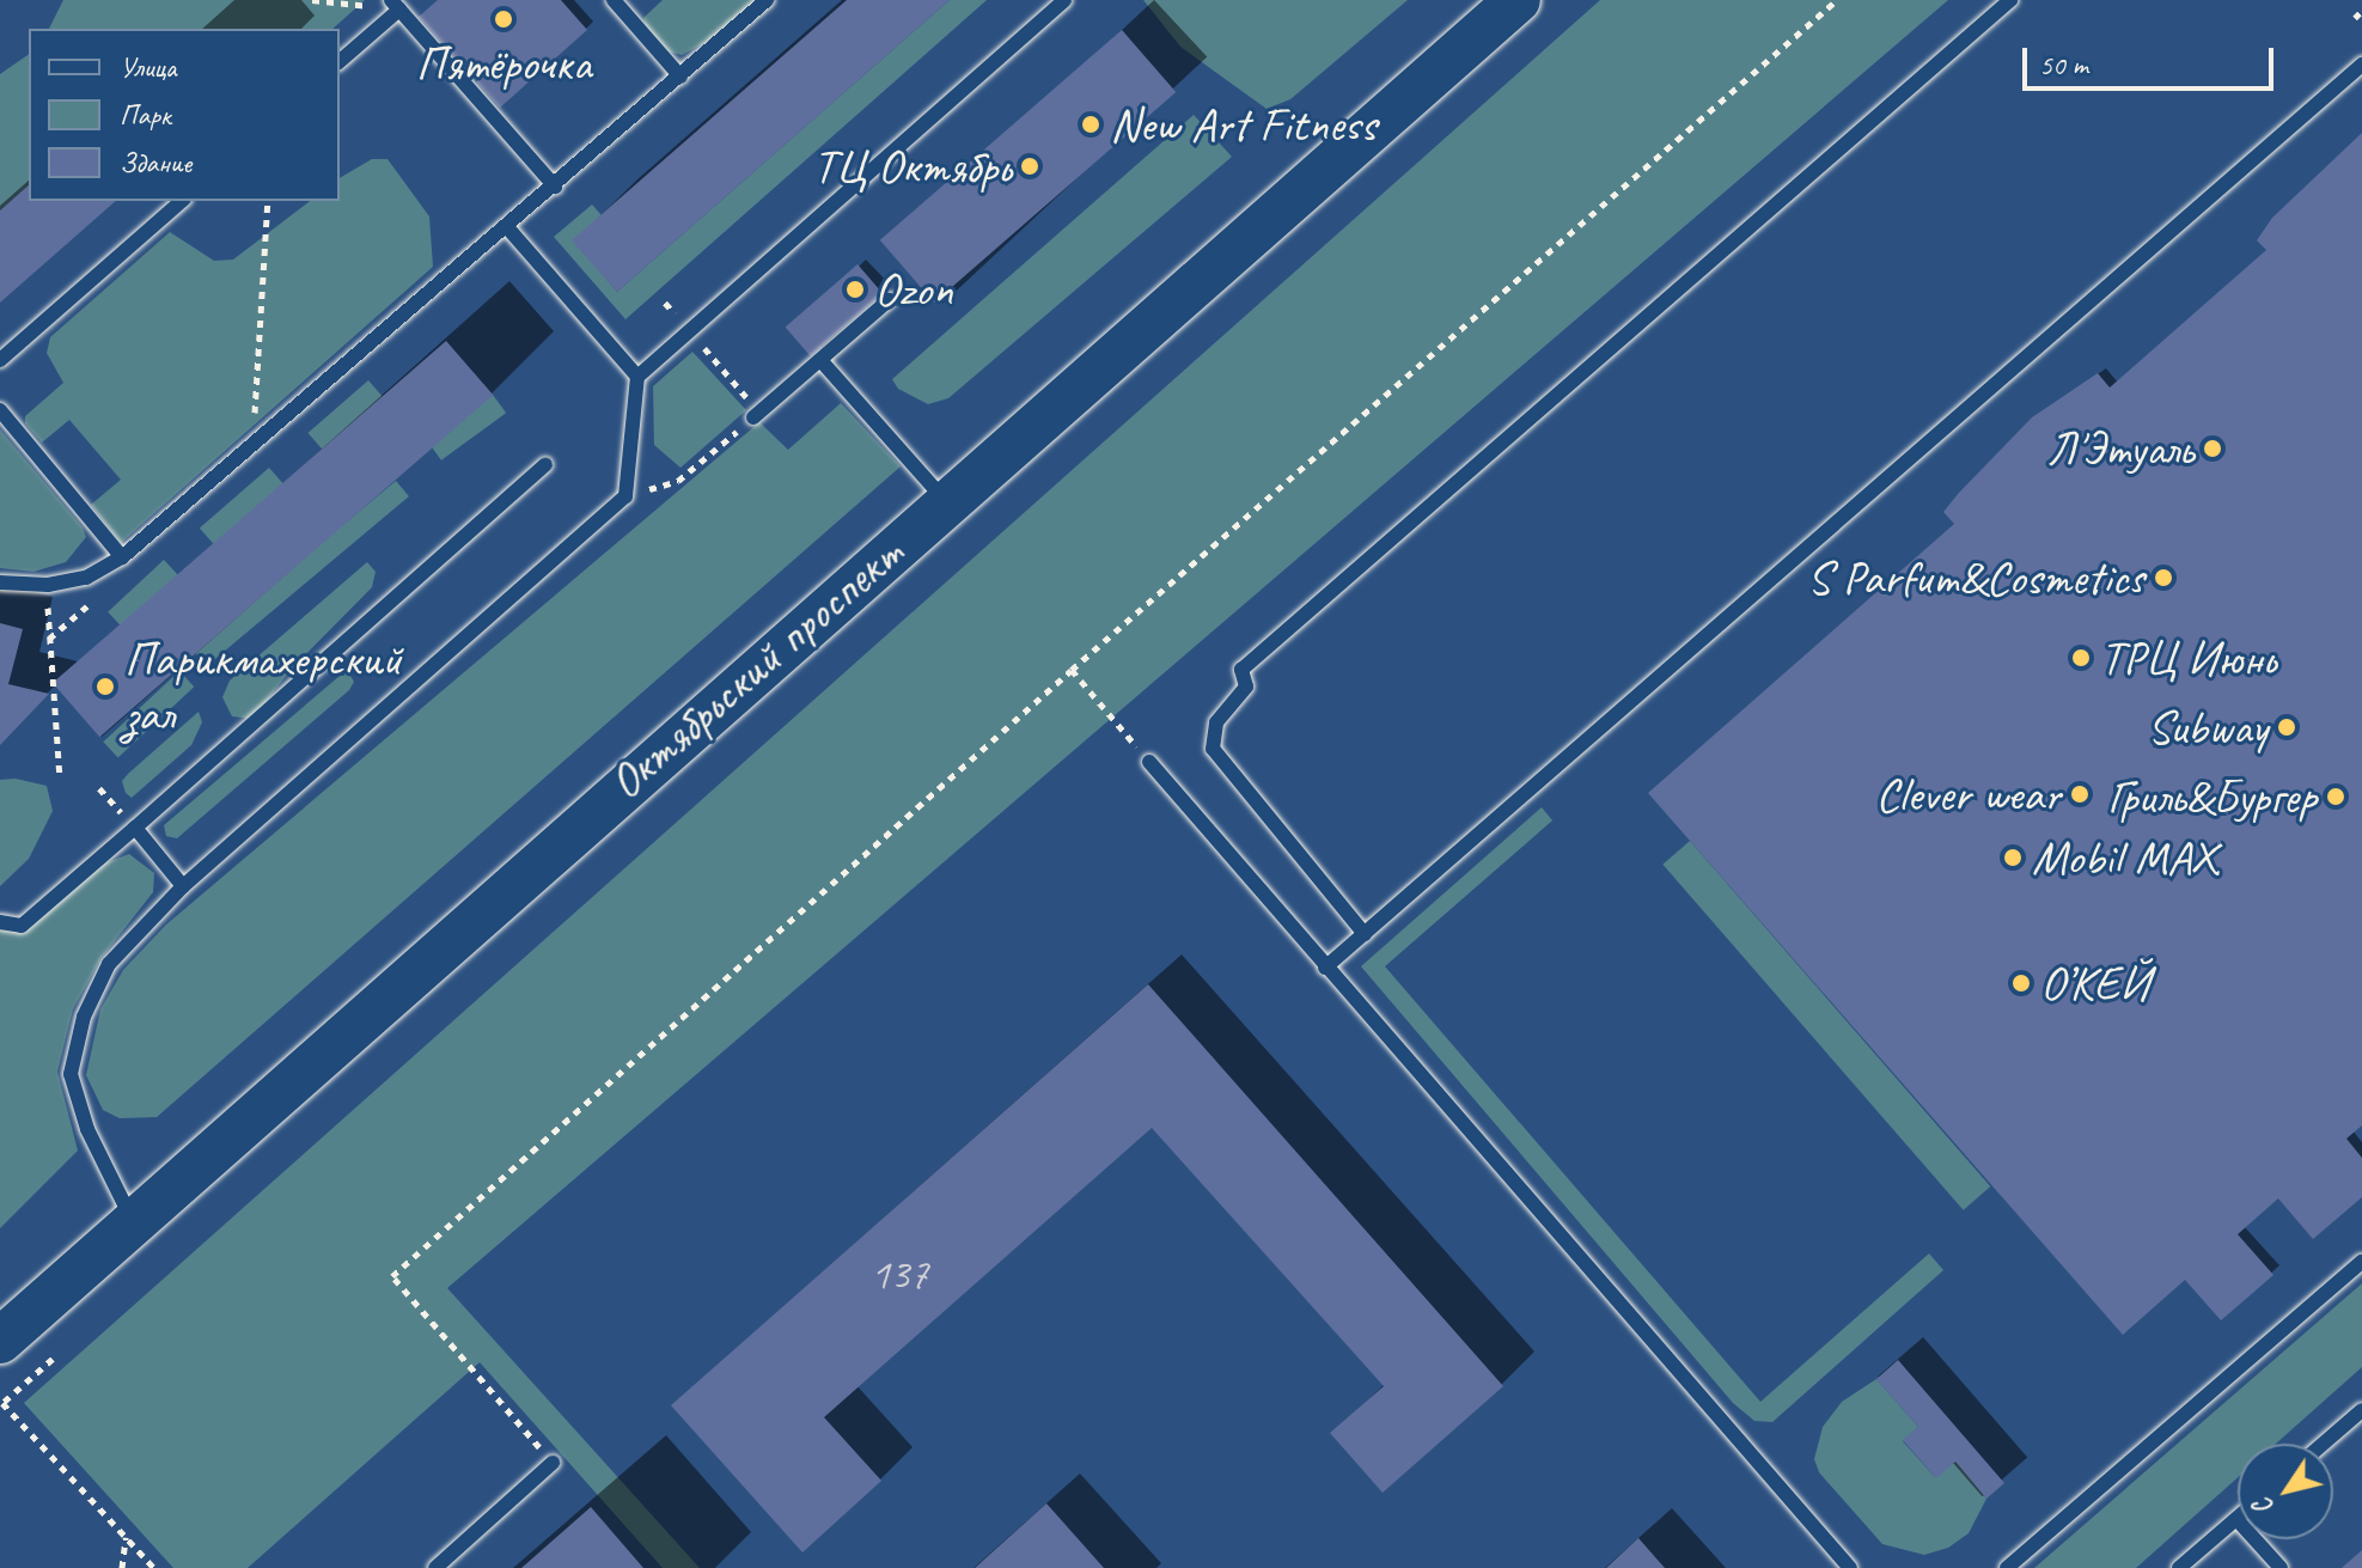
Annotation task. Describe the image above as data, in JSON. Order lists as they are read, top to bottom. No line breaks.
{"streets":{"main road":["Октябрьский проспект"]},"places":["Пятёрочка","New Art Fitness","ТЦ Октябрь","Ozon","Л'Этуаль","S Parfum&Cosmetics","ТРЦ Июнь","Парикмахерский зал","Subway","Clever wear","Гриль&Бургер","Mobil MAX","О’КЕЙ"],"house_numbers":["137"],"legend":["Улица","Парк","Здание"],"scale_bar":"50 m","north":"bottom left"}
